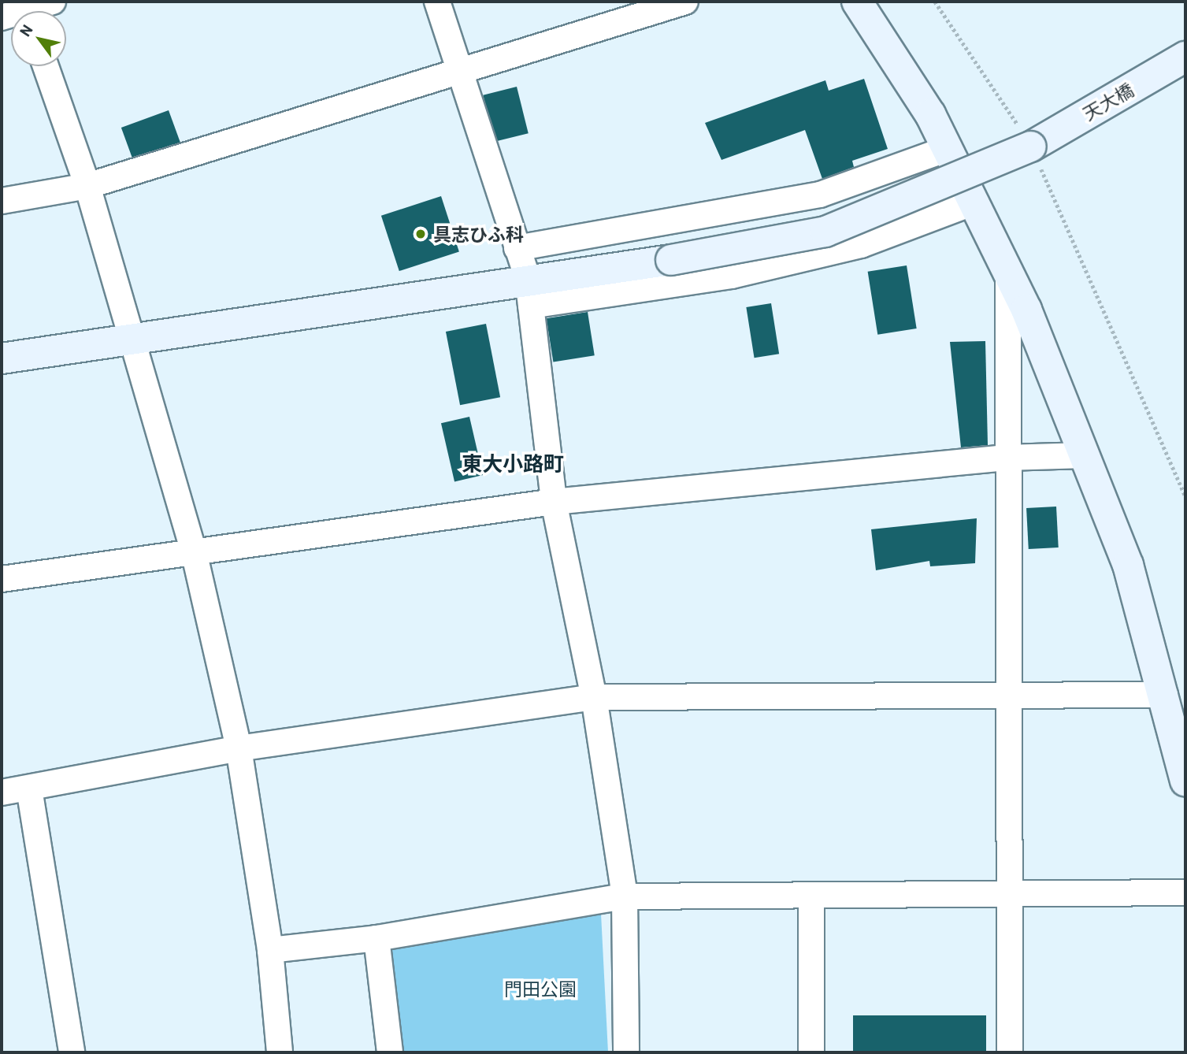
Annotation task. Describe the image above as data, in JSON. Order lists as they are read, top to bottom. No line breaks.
{"streets":{"street":["天大橋"]},"districts":["東大小路町"],"parks":["門田公園"],"places":["具志ひふ科"],"north":"top left"}
